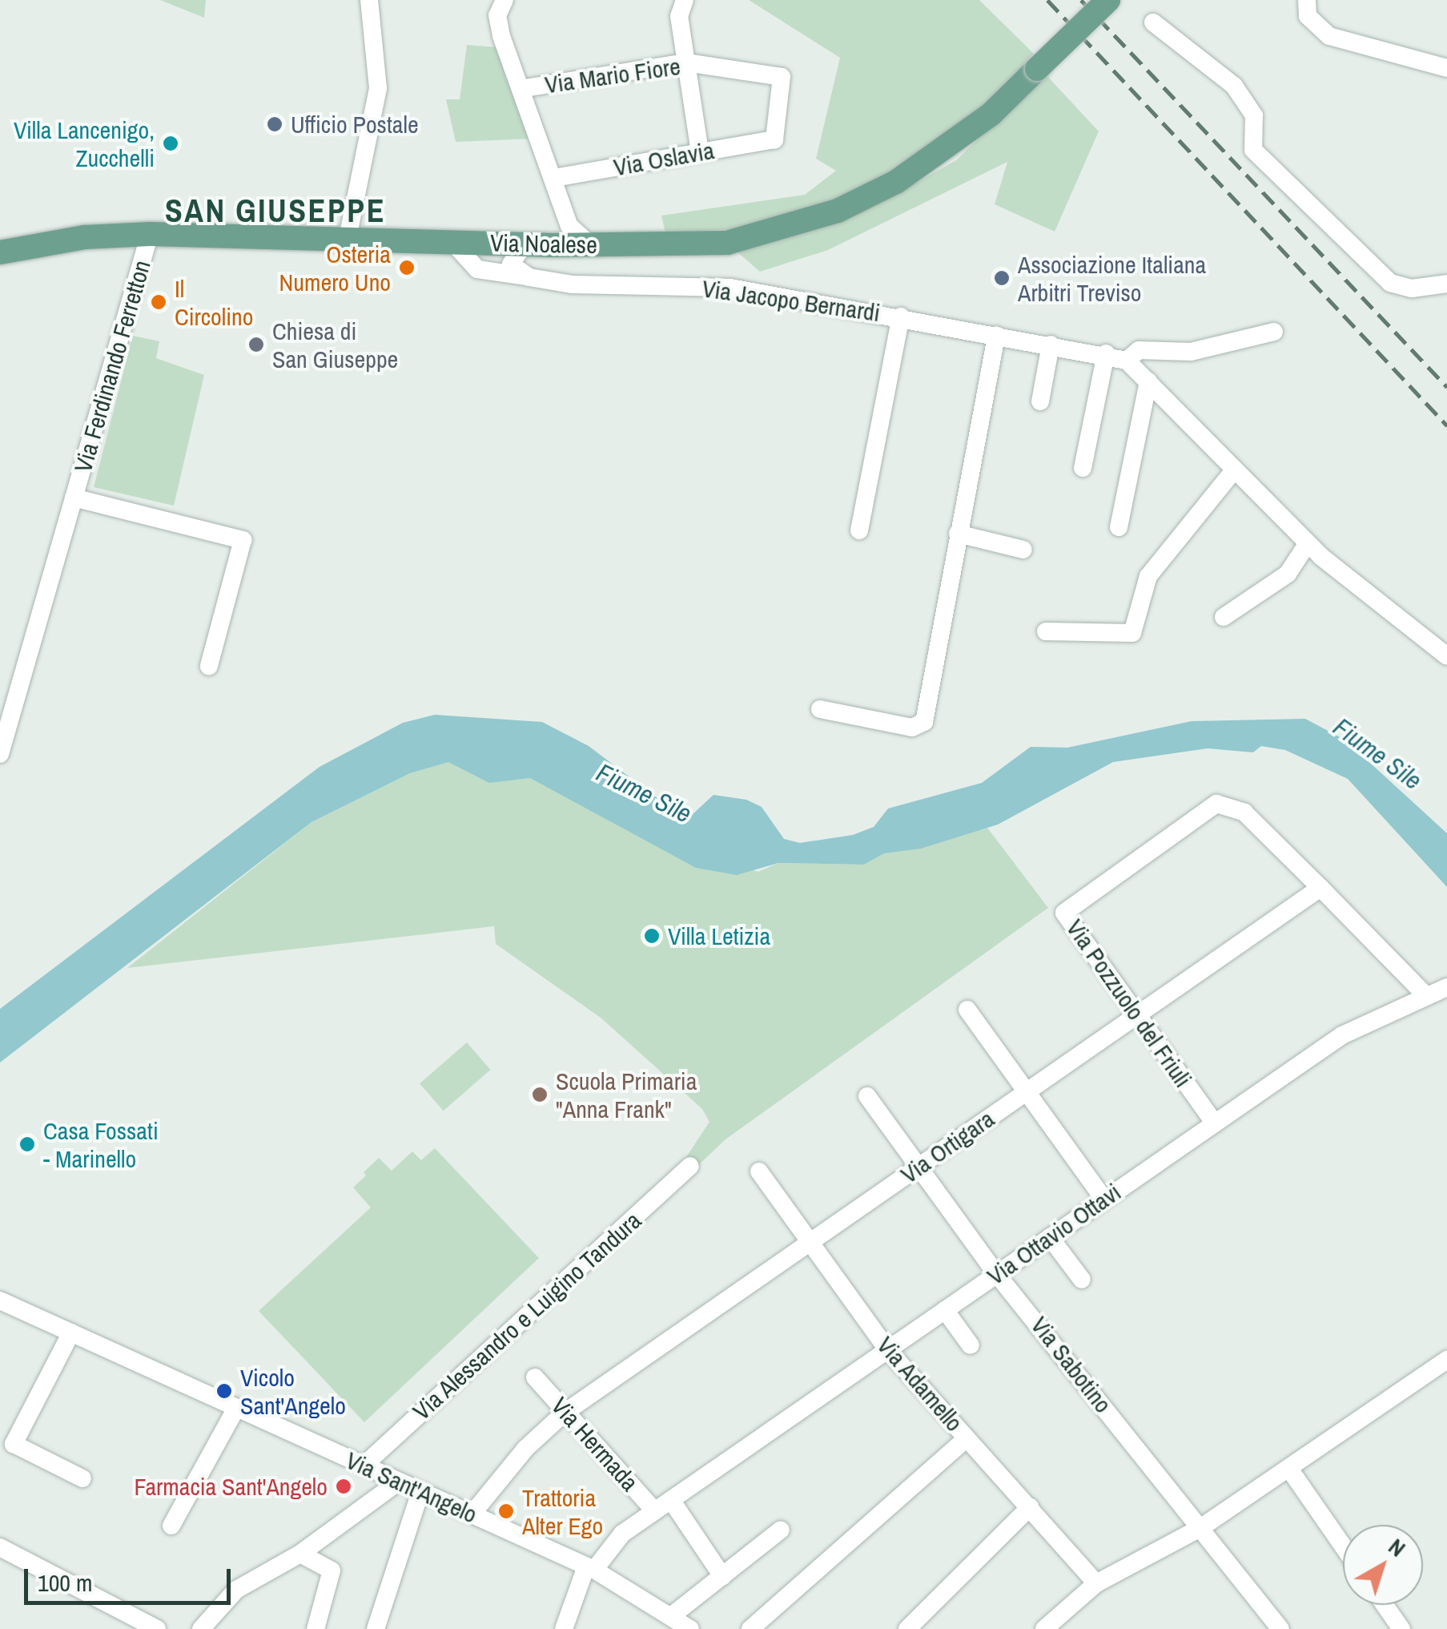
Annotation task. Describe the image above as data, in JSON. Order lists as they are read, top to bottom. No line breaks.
{"streets":{"main road":["Via Noalese"],"street":["Via Mario Fiore","Via Oslavia","Via Jacopo Bernardi","Via Ferdinando Ferretton","Via Pozzuolo del Friuli","Via Ortigara","Via Ottavio Ottavi","Via Alessandro e Luigino Tandura","Via Sabotino","Via Adamello","Via Hermada","Via Sant'Angelo"]},"crossings":[["Via Mario Fiore","Via Oslavia"],["Via Noalese","Via Jacopo Bernardi"],["Via Noalese","Via Ferdinando Ferretton"],["Via Pozzuolo del Friuli","Via Ortigara"],["Via Pozzuolo del Friuli","Via Ottavio Ottavi"],["Via Ortigara","Via Sabotino"],["Via Ortigara","Via Adamello"],["Via Ortigara","Via Hermada"],["Via Ortigara","Via Sant'Angelo"],["Via Ottavio Ottavi","Via Sabotino"],["Via Ottavio Ottavi","Via Adamello"],["Via Ottavio Ottavi","Via Hermada"],["Via Ottavio Ottavi","Via Sant'Angelo"],["Via Alessandro e Luigino Tandura","Via Sant'Angelo"]],"districts":["SAN GIUSEPPE"],"water":["Fiume Sile"],"places":["Ufficio Postale","Villa Lancenigo, Zucchelli","Osteria Numero Uno","Associazione Italiana Arbitri Treviso","Il Circolino","Chiesa di San Giuseppe","Villa Letizia","Scuola Primaria \"Anna Frank\"","Casa Fossati - Marinello","Vicolo Sant'Angelo","Farmacia Sant'Angelo","Trattoria Alter Ego"],"scale_bar":"100 m","north":"top right"}
